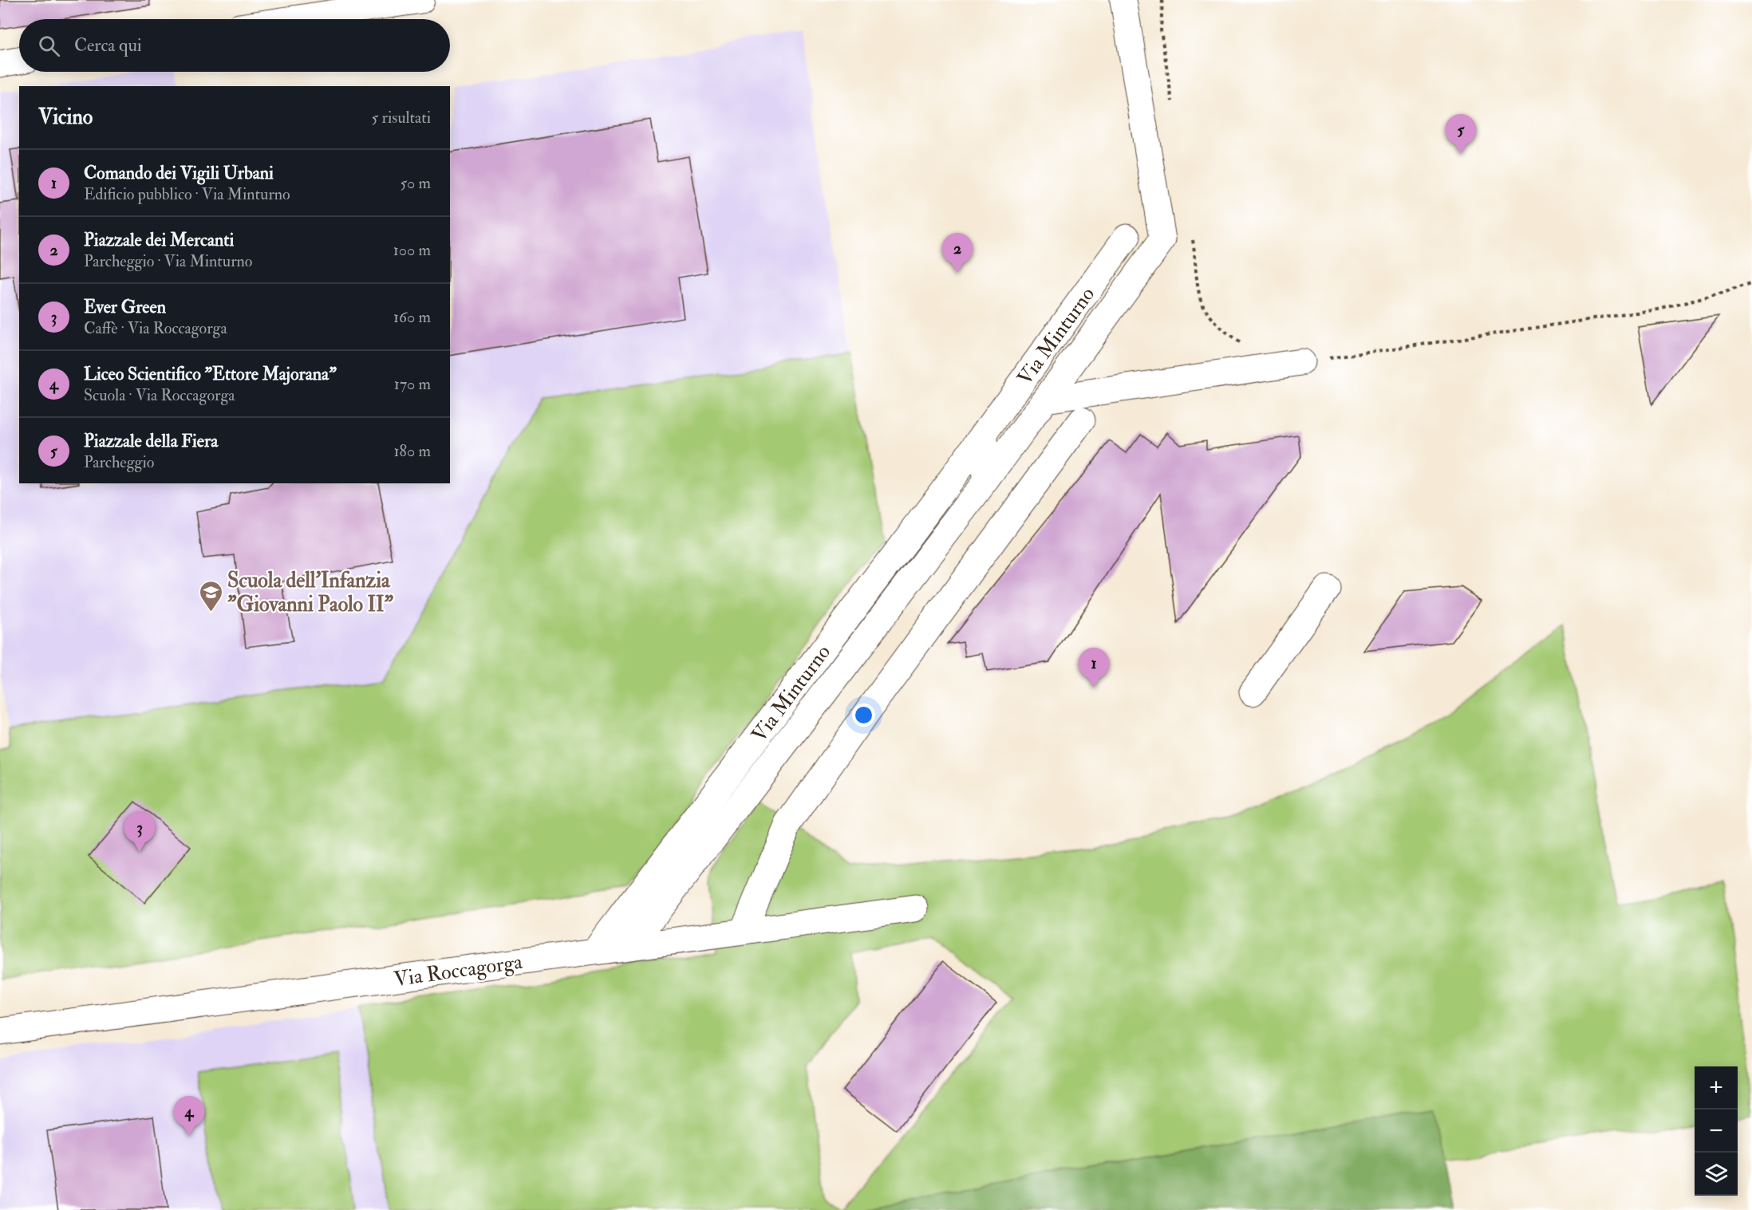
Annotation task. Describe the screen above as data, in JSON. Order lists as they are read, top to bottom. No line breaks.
{"streets":{"street":["Via Minturno","Via Roccagorga"]},"crossings":[["Via Minturno","Via Roccagorga"]],"places":{"school or university":["Scuola dell'Infanzia \"Giovanni Paolo II\""]},"page":{"search":"Cerca qui","heading":["Vicino","5 risultati"],"pins":["5","2","1","3","4"],"list":[{"mark":"1","name":"Comando dei Vigili Urbani","note":"Edificio pubblico · Via Minturno","value":"50 m"},{"mark":"2","name":"Piazzale dei Mercanti","note":"Parcheggio · Via Minturno","value":"100 m"},{"mark":"3","name":"Ever Green","note":"Caffè · Via Roccagorga","value":"160 m"},{"mark":"4","name":"Liceo Scientifico \"Ettore Majorana\"","note":"Scuola · Via Roccagorga","value":"170 m"},{"mark":"5","name":"Piazzale della Fiera","note":"Parcheggio","value":"180 m"}],"map_buttons":["+","−"]}}
